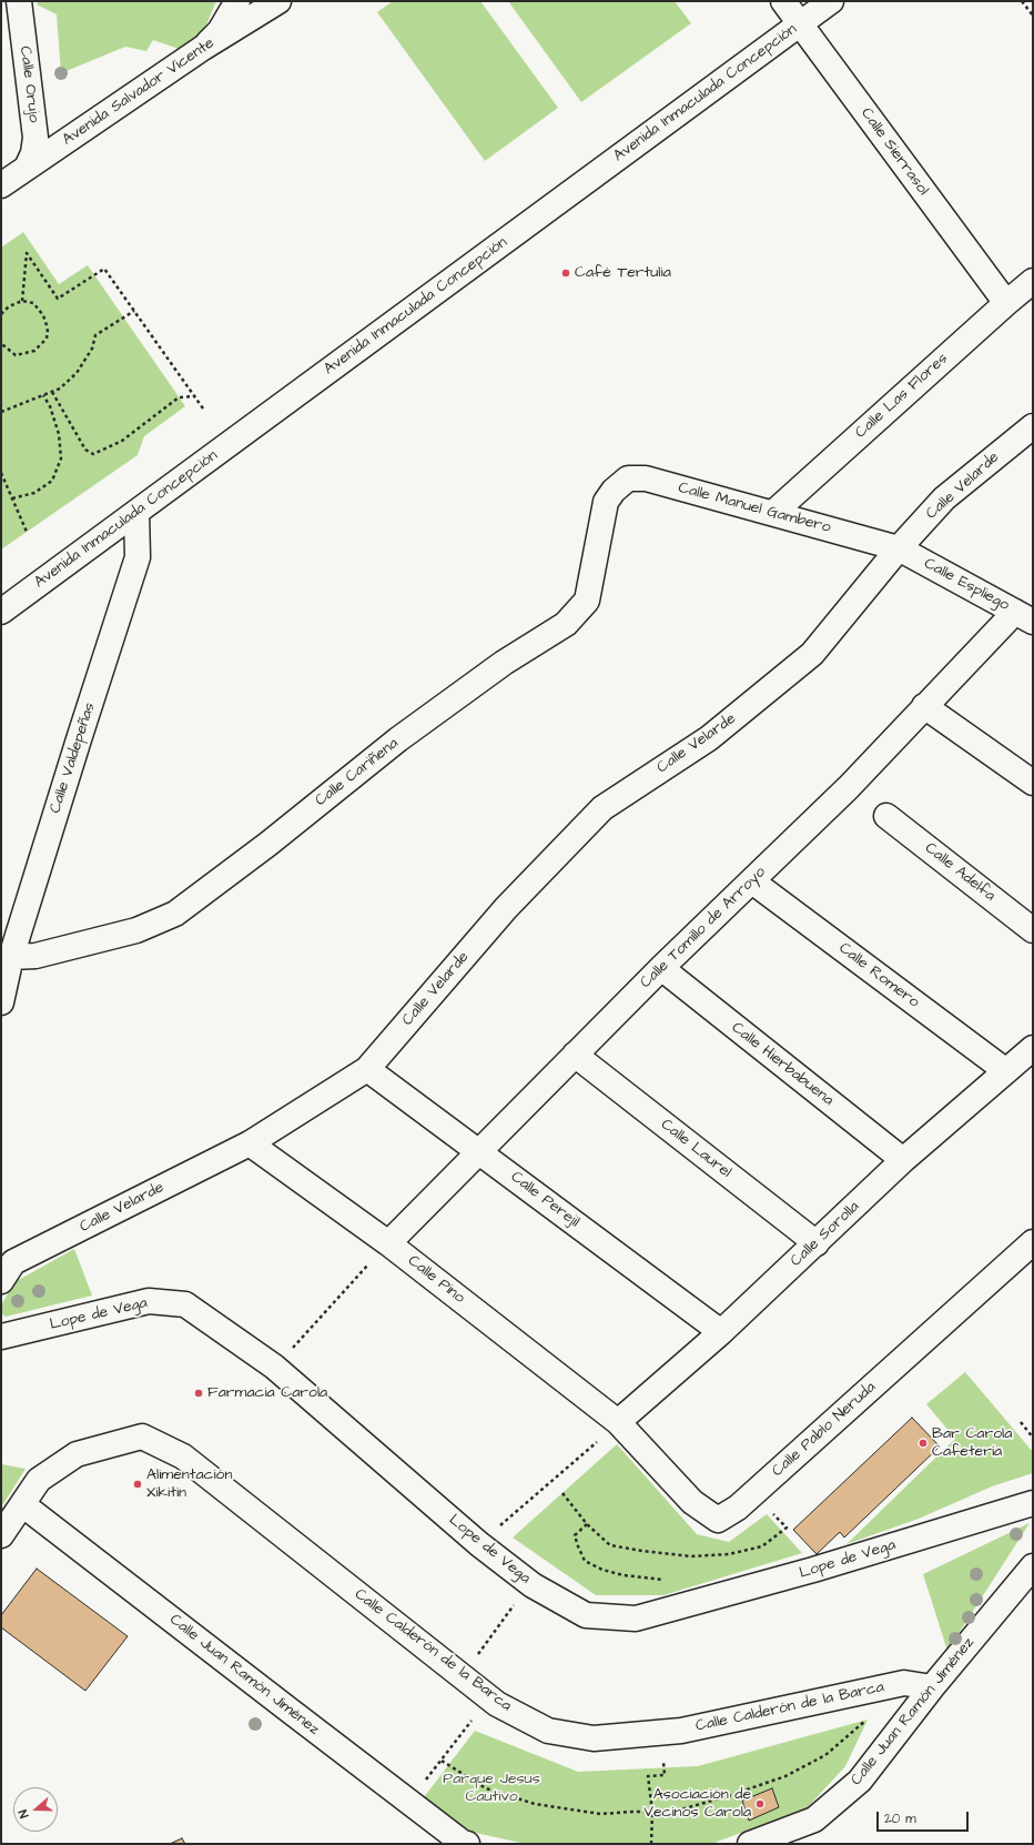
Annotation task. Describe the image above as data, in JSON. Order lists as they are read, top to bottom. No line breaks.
{"streets":{"street":["Calle Orujo","Avenida Salvador Vicente","Avenida Inmaculada Concepción","Calle Sierrasol","Calle Las Flores","Calle Velarde","Calle Manuel Gambero","Calle Espliego","Calle Valdepeñas","Calle Cariñena","Calle Adelfa","Calle Tomillo de Arroyo","Calle Romero","Calle Hierbabuena","Calle Laurel","Calle Perejil","Calle Sorolla","Calle Pino","Lope de Vega","Calle Pablo Neruda","Calle Calderón de la Barca","Calle Juan Ramón Jiménez"]},"crossings":[["Calle Orujo","Avenida Salvador Vicente"],["Avenida Inmaculada Concepción","Calle Sierrasol"],["Avenida Inmaculada Concepción","Calle Valdepeñas"],["Calle Sierrasol","Calle Las Flores"],["Calle Las Flores","Calle Manuel Gambero"],["Calle Velarde","Calle Manuel Gambero"],["Calle Velarde","Calle Espliego"],["Calle Velarde","Calle Perejil"],["Calle Velarde","Calle Pino"],["Calle Manuel Gambero","Calle Espliego"],["Calle Manuel Gambero","Calle Cariñena"],["Calle Espliego","Calle Tomillo de Arroyo"],["Calle Valdepeñas","Calle Cariñena"],["Calle Tomillo de Arroyo","Calle Romero"],["Calle Tomillo de Arroyo","Calle Hierbabuena"],["Calle Tomillo de Arroyo","Calle Laurel"],["Calle Tomillo de Arroyo","Calle Perejil"],["Calle Tomillo de Arroyo","Calle Pino"],["Calle Romero","Calle Sorolla"],["Calle Hierbabuena","Calle Sorolla"],["Calle Laurel","Calle Sorolla"],["Calle Perejil","Calle Sorolla"],["Calle Sorolla","Calle Pino"],["Calle Sorolla","Calle Pablo Neruda"],["Calle Pino","Calle Pablo Neruda"],["Calle Calderón de la Barca","Calle Juan Ramón Jiménez"]],"parks":["Parque Jesus Cautivo"],"places":["Café Tertulia","Farmacia Carola","Bar Carola Cafetería","Alimentación Xikitin","Asociación de Vecinos Carola"],"scale_bar":"20 m","north":"left"}
